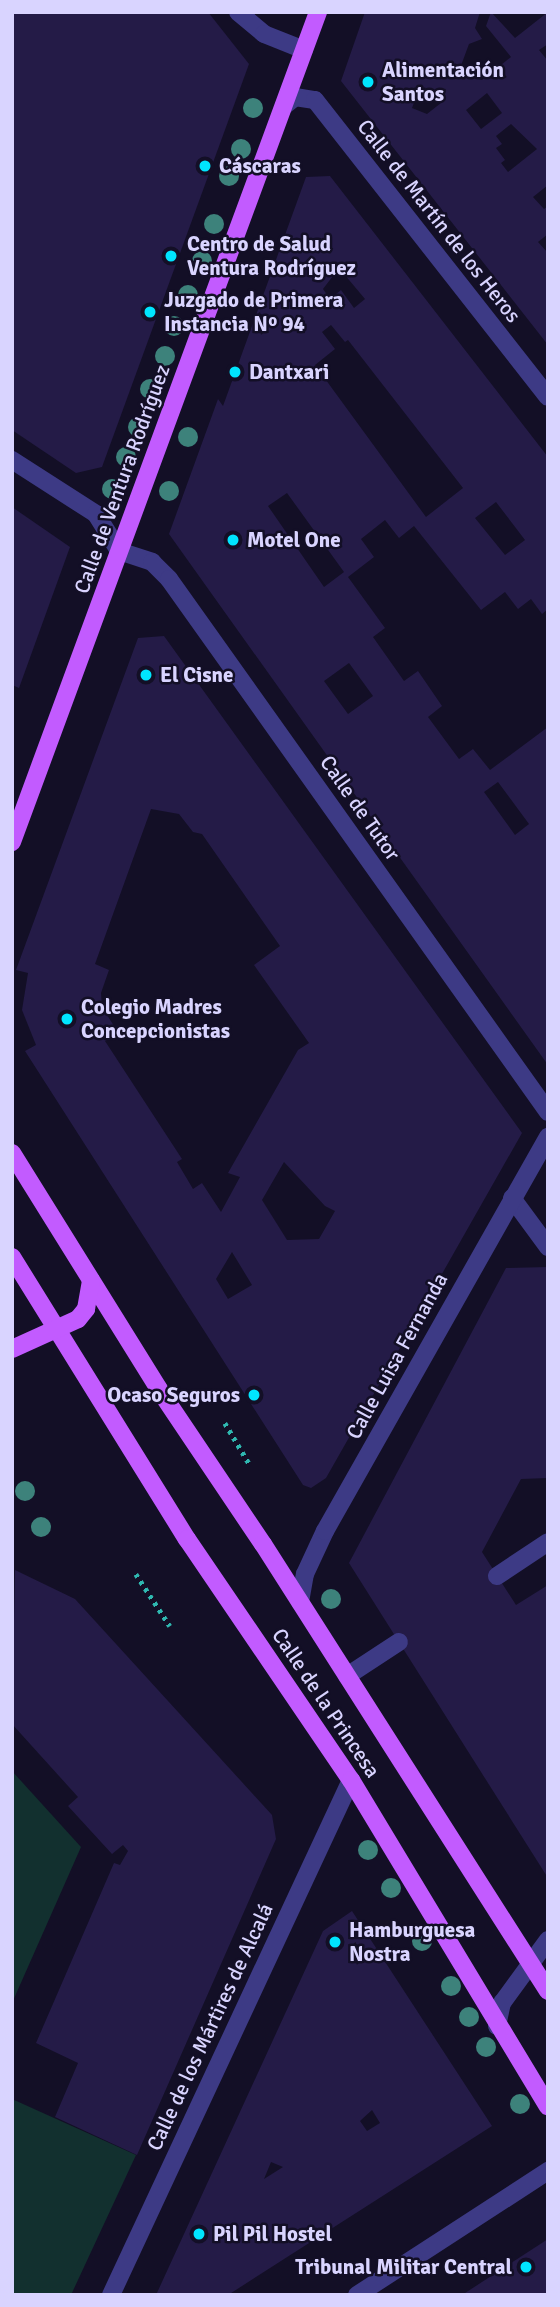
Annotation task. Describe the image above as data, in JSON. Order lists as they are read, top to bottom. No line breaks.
{"streets":{"main road":["Calle de Ventura Rodríguez","Calle de la Princesa"],"street":["Calle de Martín de los Heros","Calle de Tutor","Calle Luisa Fernanda","Calle de los Mártires de Alcalá"]},"crossings":[["Calle de Martín de los Heros","Calle de Ventura Rodríguez"],["Calle de Ventura Rodríguez","Calle de Tutor"],["Calle Luisa Fernanda","Calle de la Princesa"],["Calle de la Princesa","Calle de los Mártires de Alcalá"]],"places":["Alimentación Santos","Cáscaras","Centro de Salud Ventura Rodríguez","Juzgado de Primera Instancia Nº 94","Dantxari","Motel One","El Cisne","Colegio Madres Concepcionistas","Ocaso Seguros","Hamburguesa Nostra","Pil Pil Hostel","Tribunal Militar Central"]}
